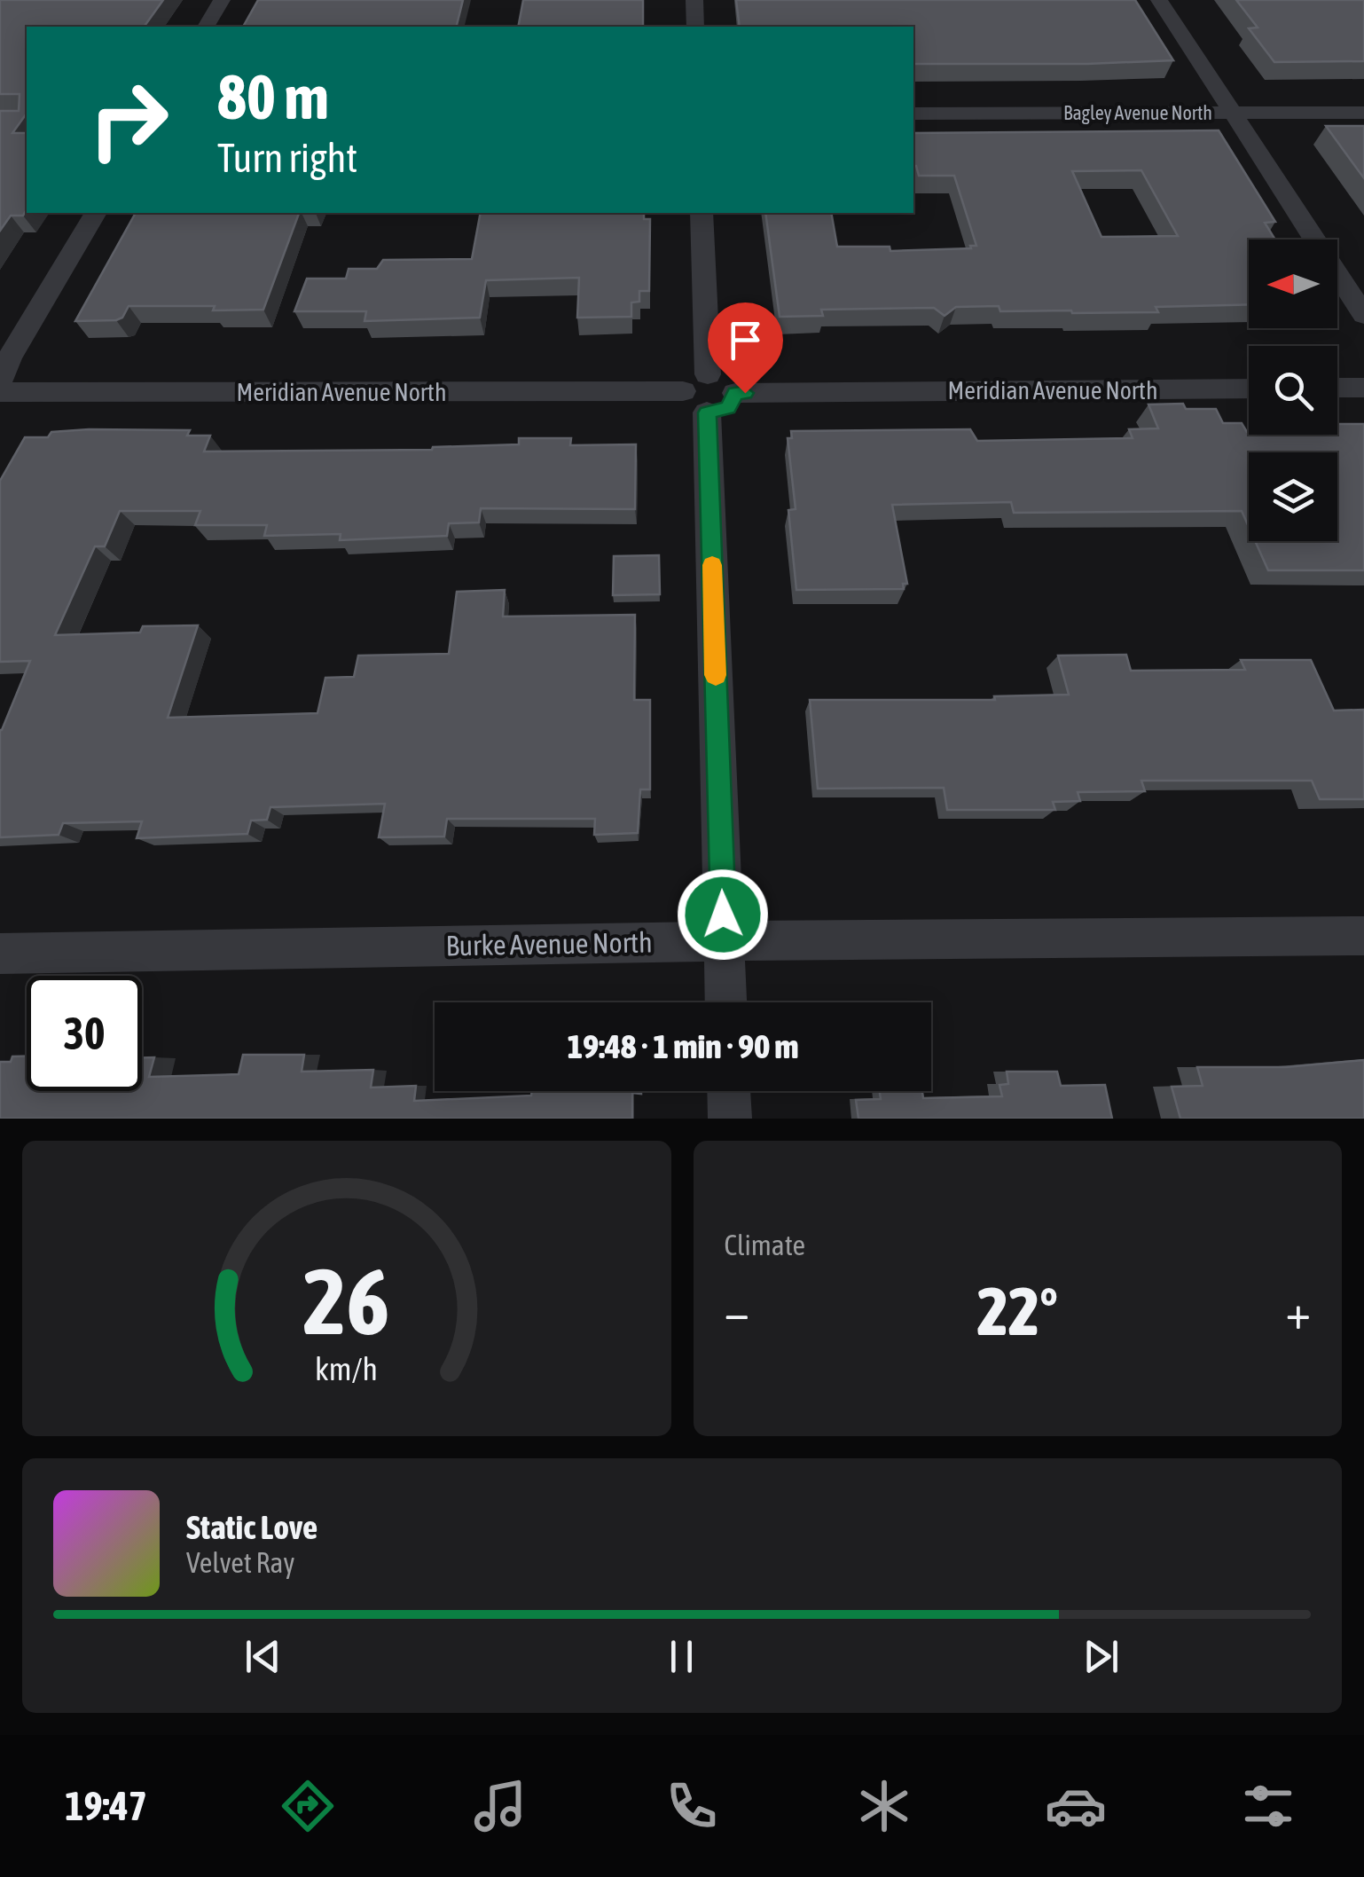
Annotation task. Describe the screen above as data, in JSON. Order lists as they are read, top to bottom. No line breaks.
{"streets":{"street":["Bagley Avenue North","Meridian Avenue North","Burke Avenue North"]},"north":"left","page":{"turn":["80 m","Turn right"],"limit":"30","trip":"19:48 · 1 min · 90 m","tile":"Climate","heat":["−","22°","+"],"song":["Static Love","Velvet Ray"],"tabs":"19:47","gauge":["26","km/h"]}}
